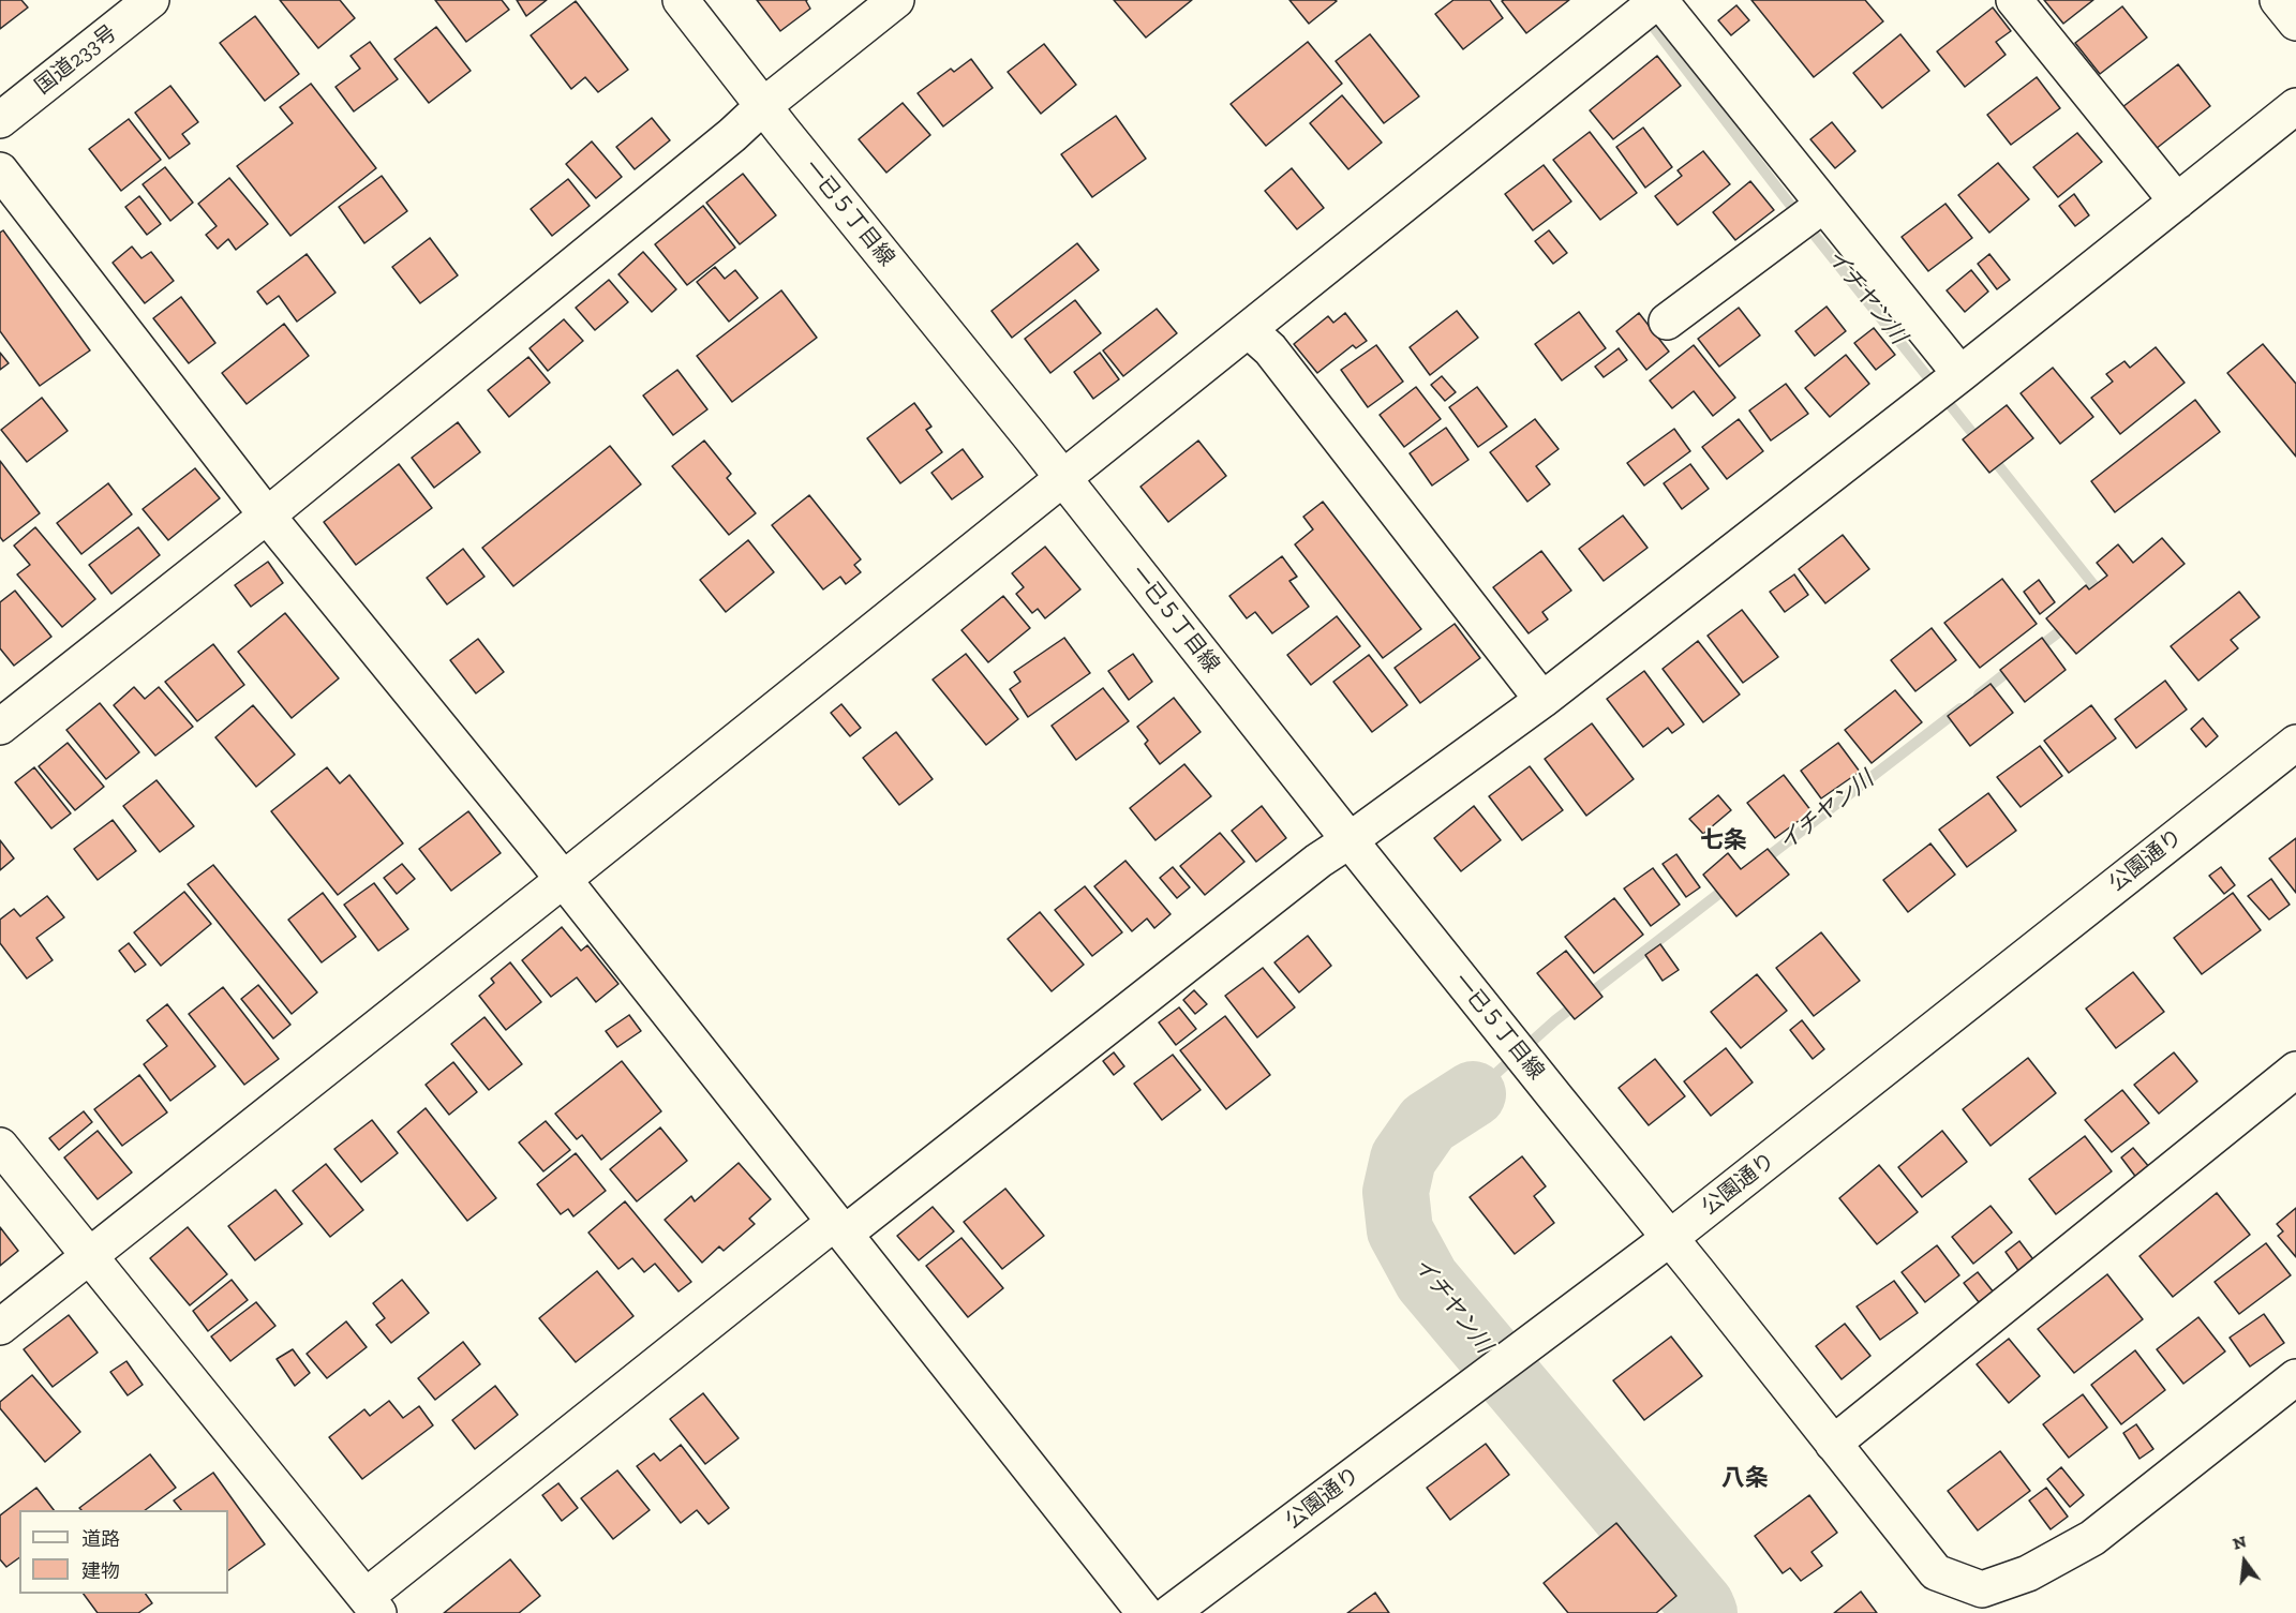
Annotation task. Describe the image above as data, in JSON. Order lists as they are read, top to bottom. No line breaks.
{"streets":{"main road":["国道233号","一已５丁目線","公園通り"]},"crossings":[["一已５丁目線","公園通り"]],"districts":["七条","八条"],"water":["イチヤン川"],"legend":["道路","建物"],"north":"top"}
